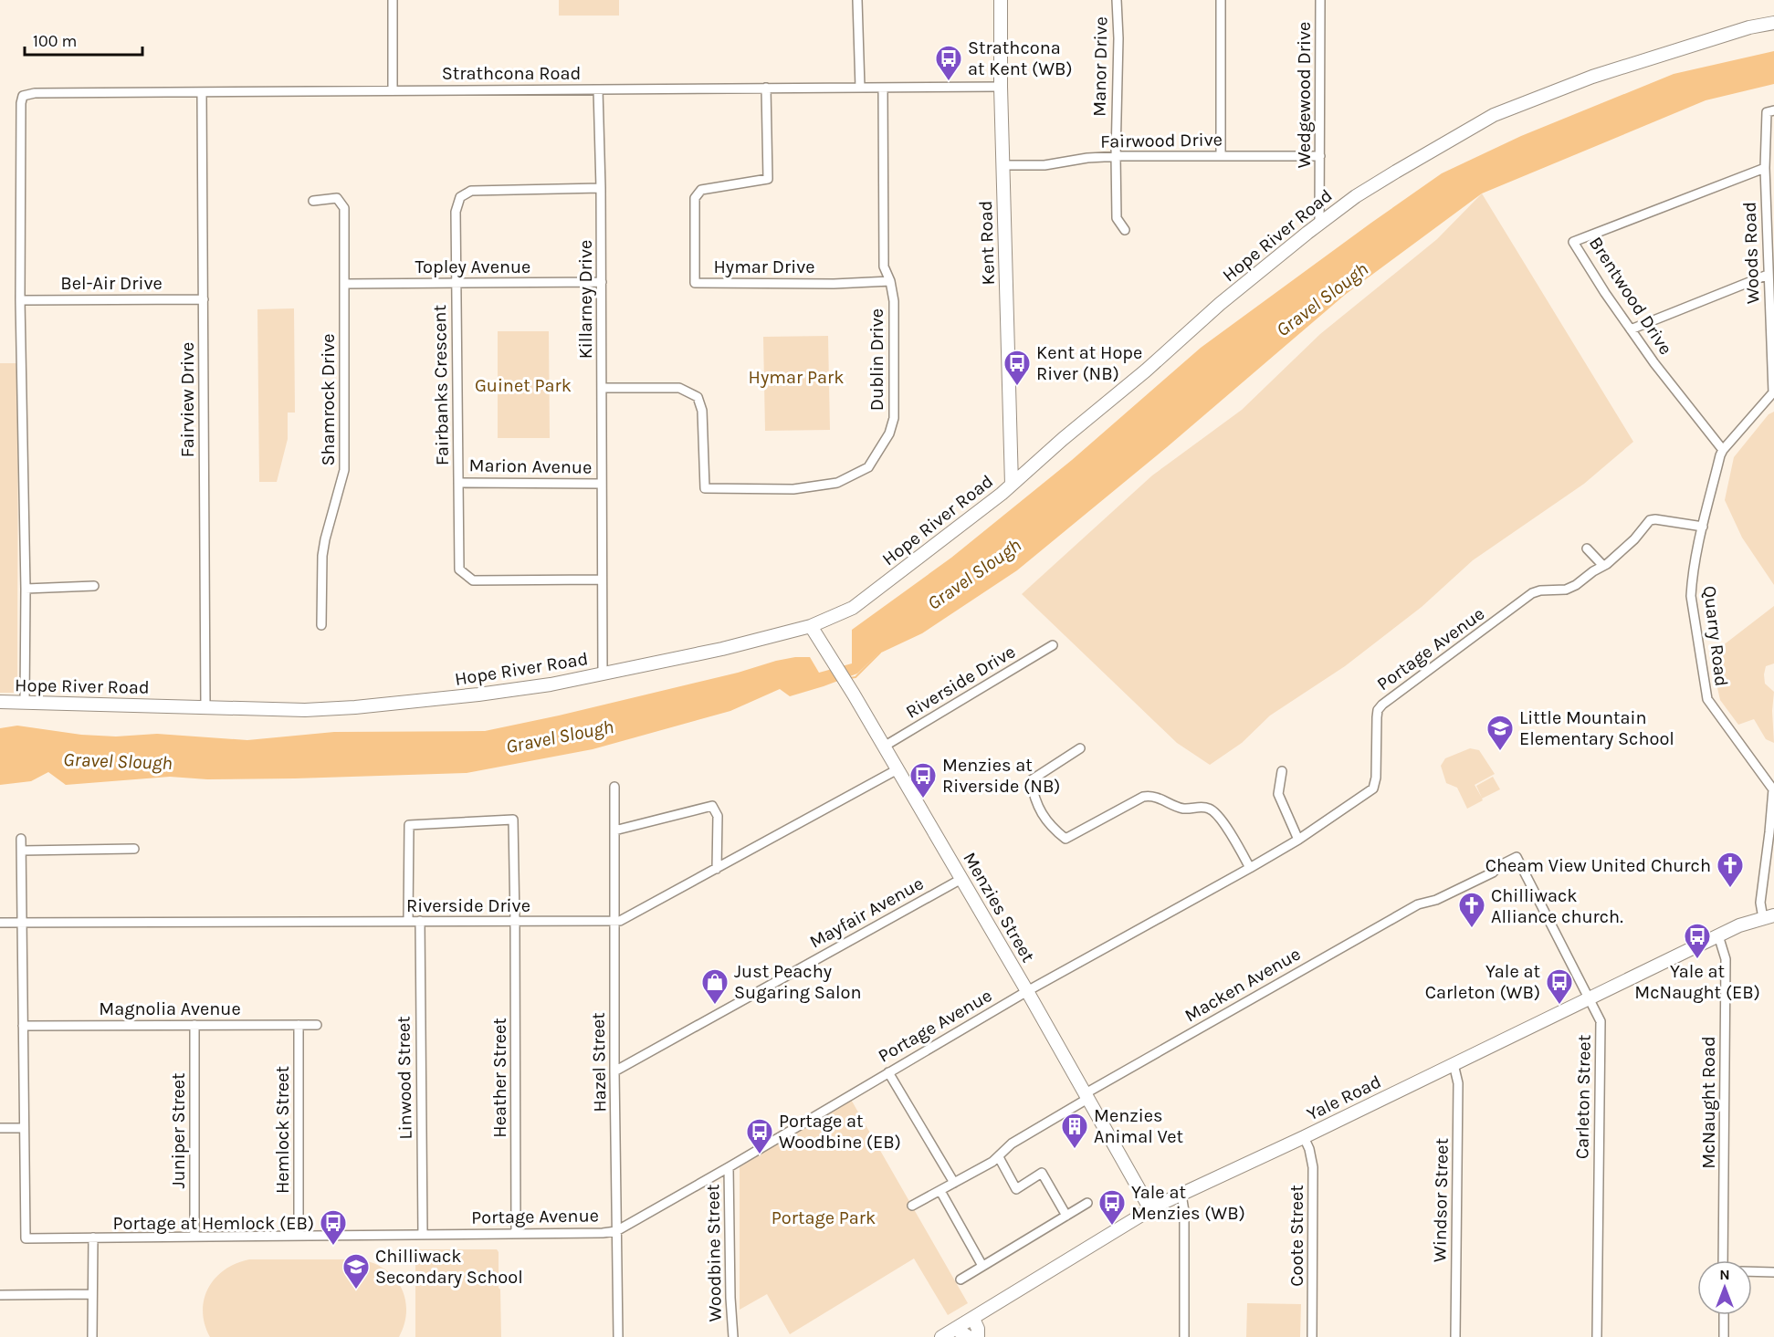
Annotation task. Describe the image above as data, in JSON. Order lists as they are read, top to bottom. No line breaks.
{"streets":{"street":["Manor Drive","Strathcona Road","Wedgewood Drive","Fairwood Drive","Hope River Road","Kent Road","Woods Road","Topley Avenue","Hymar Drive","Bel-Air Drive","Brentwood Drive","Killarney Drive","Dublin Drive","Fairbanks Crescent","Fairview Drive","Shamrock Drive","Marion Avenue","Quarry Road","Portage Avenue","Riverside Drive","Menzies Street","Mayfair Avenue","Macken Avenue","Magnolia Avenue","Hazel Street","Linwood Street","Heather Street","Carleton Street","Yale Road","McNaught Road","Hemlock Street","Juniper Street","Windsor Street","Coote Street","Woodbine Street"]},"crossings":[["Manor Drive","Fairwood Drive"],["Strathcona Road","Kent Road"],["Strathcona Road","Hymar Drive"],["Strathcona Road","Bel-Air Drive"],["Strathcona Road","Killarney Drive"],["Strathcona Road","Dublin Drive"],["Strathcona Road","Fairview Drive"],["Wedgewood Drive","Fairwood Drive"],["Wedgewood Drive","Hope River Road"],["Fairwood Drive","Kent Road"],["Hope River Road","Kent Road"],["Hope River Road","Killarney Drive"],["Hope River Road","Fairview Drive"],["Hope River Road","Menzies Street"],["Woods Road","Brentwood Drive"],["Woods Road","Quarry Road"],["Topley Avenue","Killarney Drive"],["Topley Avenue","Fairbanks Crescent"],["Topley Avenue","Shamrock Drive"],["Hymar Drive","Dublin Drive"],["Bel-Air Drive","Fairview Drive"],["Brentwood Drive","Quarry Road"],["Killarney Drive","Dublin Drive"],["Killarney Drive","Fairbanks Crescent"],["Killarney Drive","Marion Avenue"],["Fairbanks Crescent","Marion Avenue"],["Quarry Road","Portage Avenue"],["Quarry Road","Yale Road"],["Portage Avenue","Menzies Street"],["Portage Avenue","Hazel Street"],["Portage Avenue","Linwood Street"],["Portage Avenue","Heather Street"],["Portage Avenue","Hemlock Street"],["Portage Avenue","Juniper Street"],["Portage Avenue","Woodbine Street"],["Riverside Drive","Menzies Street"],["Riverside Drive","Hazel Street"],["Riverside Drive","Linwood Street"],["Riverside Drive","Heather Street"],["Menzies Street","Mayfair Avenue"],["Menzies Street","Macken Avenue"],["Menzies Street","Yale Road"],["Mayfair Avenue","Hazel Street"],["Macken Avenue","Carleton Street"],["Magnolia Avenue","Hemlock Street"],["Magnolia Avenue","Juniper Street"],["Carleton Street","Yale Road"],["Yale Road","McNaught Road"],["Yale Road","Windsor Street"],["Yale Road","Coote Street"]],"water":["Gravel Slough"],"parks":["Hymar Park","Guinet Park","Portage Park"],"places":{"bus stop":["Strathcona at Kent (WB)","Kent at Hope River (NB)","Menzies at Riverside (NB)","Yale at McNaught (EB)","Yale at Carleton (WB)","Portage at Woodbine (EB)","Yale at Menzies (WB)","Portage at Hemlock (EB)"],"school or university":["Little Mountain Elementary School","Chilliwack Secondary School"],"church":["Cheam View United Church","Chilliwack Alliance church."],"shop":["Just Peachy Sugaring Salon"],"building":["Menzies Animal Vet"]},"scale_bar":"100 m","north":"top"}
